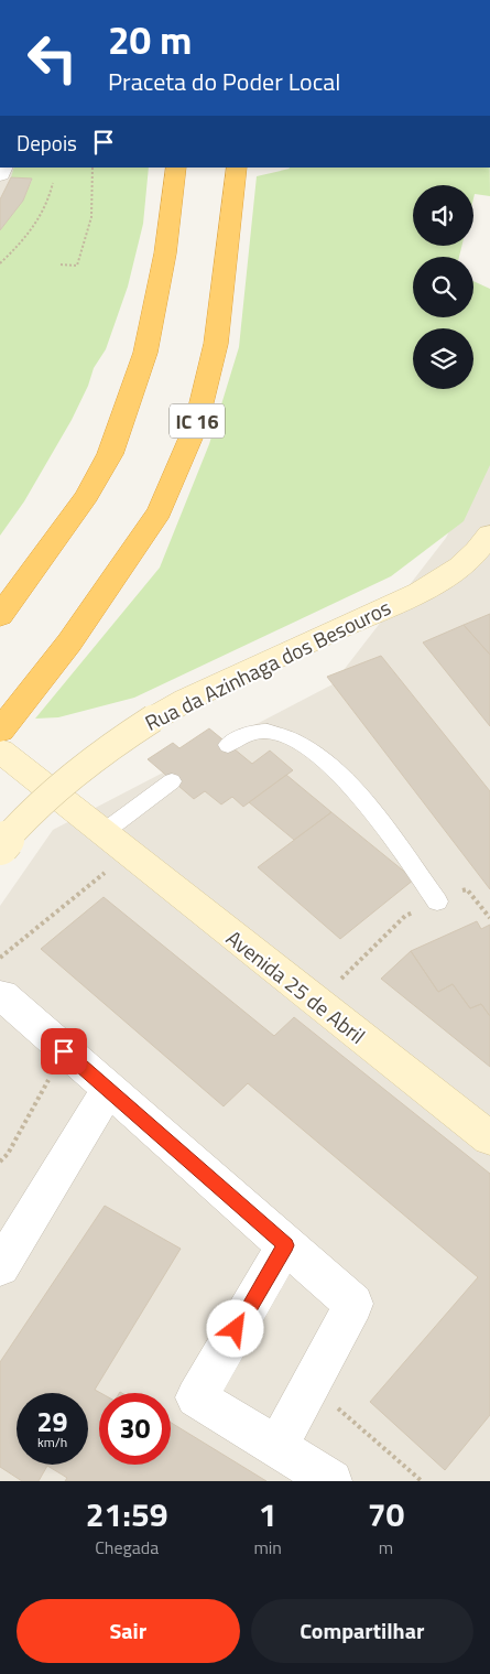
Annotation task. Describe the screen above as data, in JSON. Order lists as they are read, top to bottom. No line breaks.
{"streets":{"highway":["IC 16"],"street":["Rua da Azinhaga dos Besouros","Avenida 25 de Abril"]},"page":{"turn":["20 m","Praceta do Poder Local"],"then":"Depois","speed":"29 km/h","limit":"30","eta":["21:59","Chegada","1","min","70","m"],"buttons":["Sair","Compartilhar"]}}
